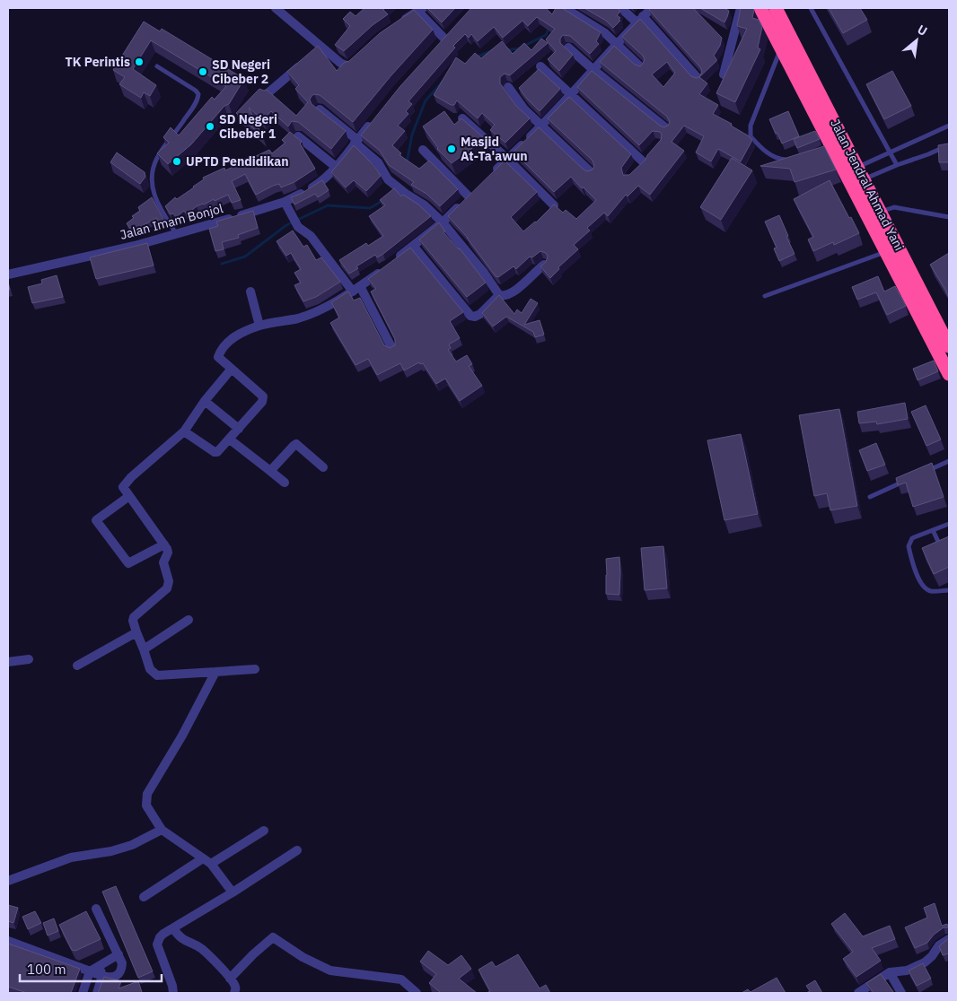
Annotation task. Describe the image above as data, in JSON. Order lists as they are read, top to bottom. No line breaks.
{"streets":{"highway":["Jalan Jendral Ahmad Yani"],"street":["Jalan Imam Bonjol"]},"places":["TK Perintis","SD Negeri Cibeber 2","SD Negeri Cibeber 1","Masjid At-Ta'awun","UPTD Pendidikan"],"scale_bar":"100 m","north":"top right"}
